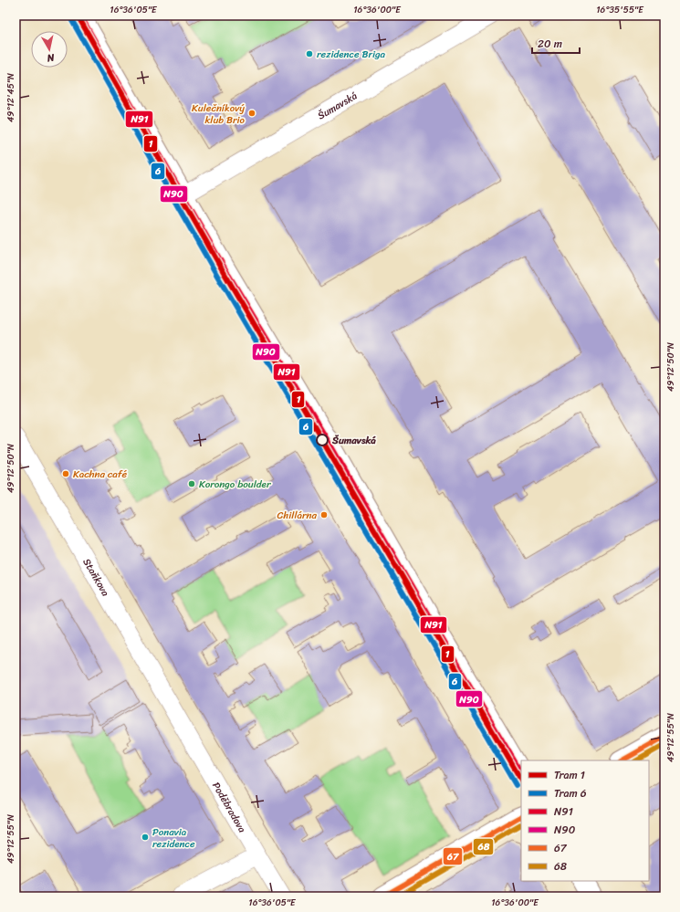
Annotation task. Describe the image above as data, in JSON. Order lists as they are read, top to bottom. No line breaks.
{"streets":{"street":["Šumavská","Staňkova","Poděbradova"]},"crossings":[["Staňkova","Poděbradova"]],"places":["rezidence Briga","Kulečníkový klub Brio","Šumavská","Kachna café","Korongo boulder","Chillárna","Ponavia rezidence"],"lines":["tram line 1","transit line N91","tram line 6","transit line N90","transit line 67","transit line 68"],"legend":["Tram 1","Tram 6","N91","N90","67","68"],"scale_bar":"20 m","north":"bottom","coordinates":["16°36'05\"E","16°36'00\"E","16°35'55\"E","49°12'45\"N","49°12'50\"N","49°12'55\"N"]}
